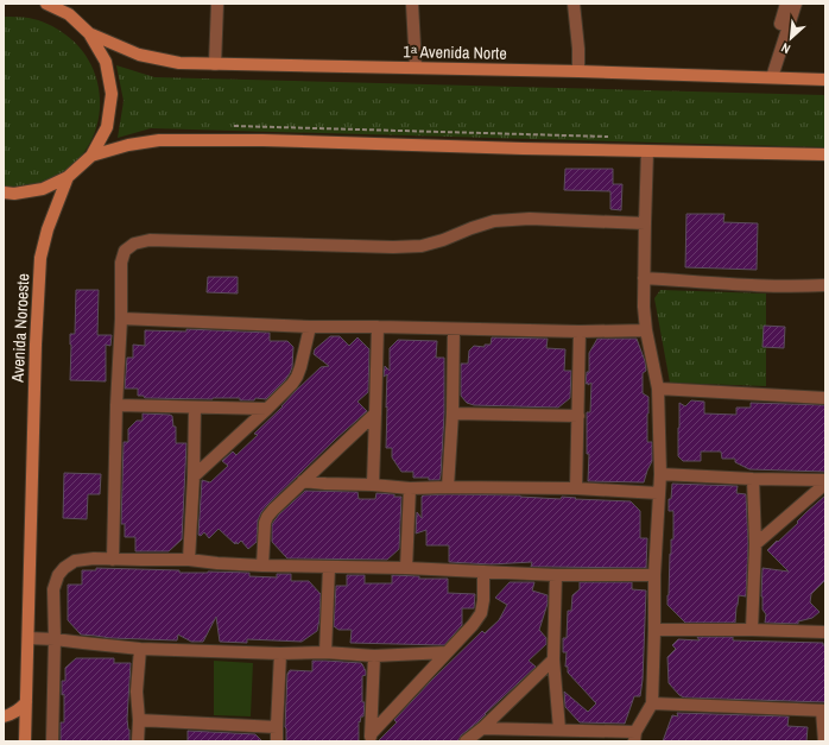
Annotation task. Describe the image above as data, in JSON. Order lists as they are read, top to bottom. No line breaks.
{"streets":{"main road":["1ᵃ Avenida Norte","Avenida Noroeste"]},"north":"bottom left"}
